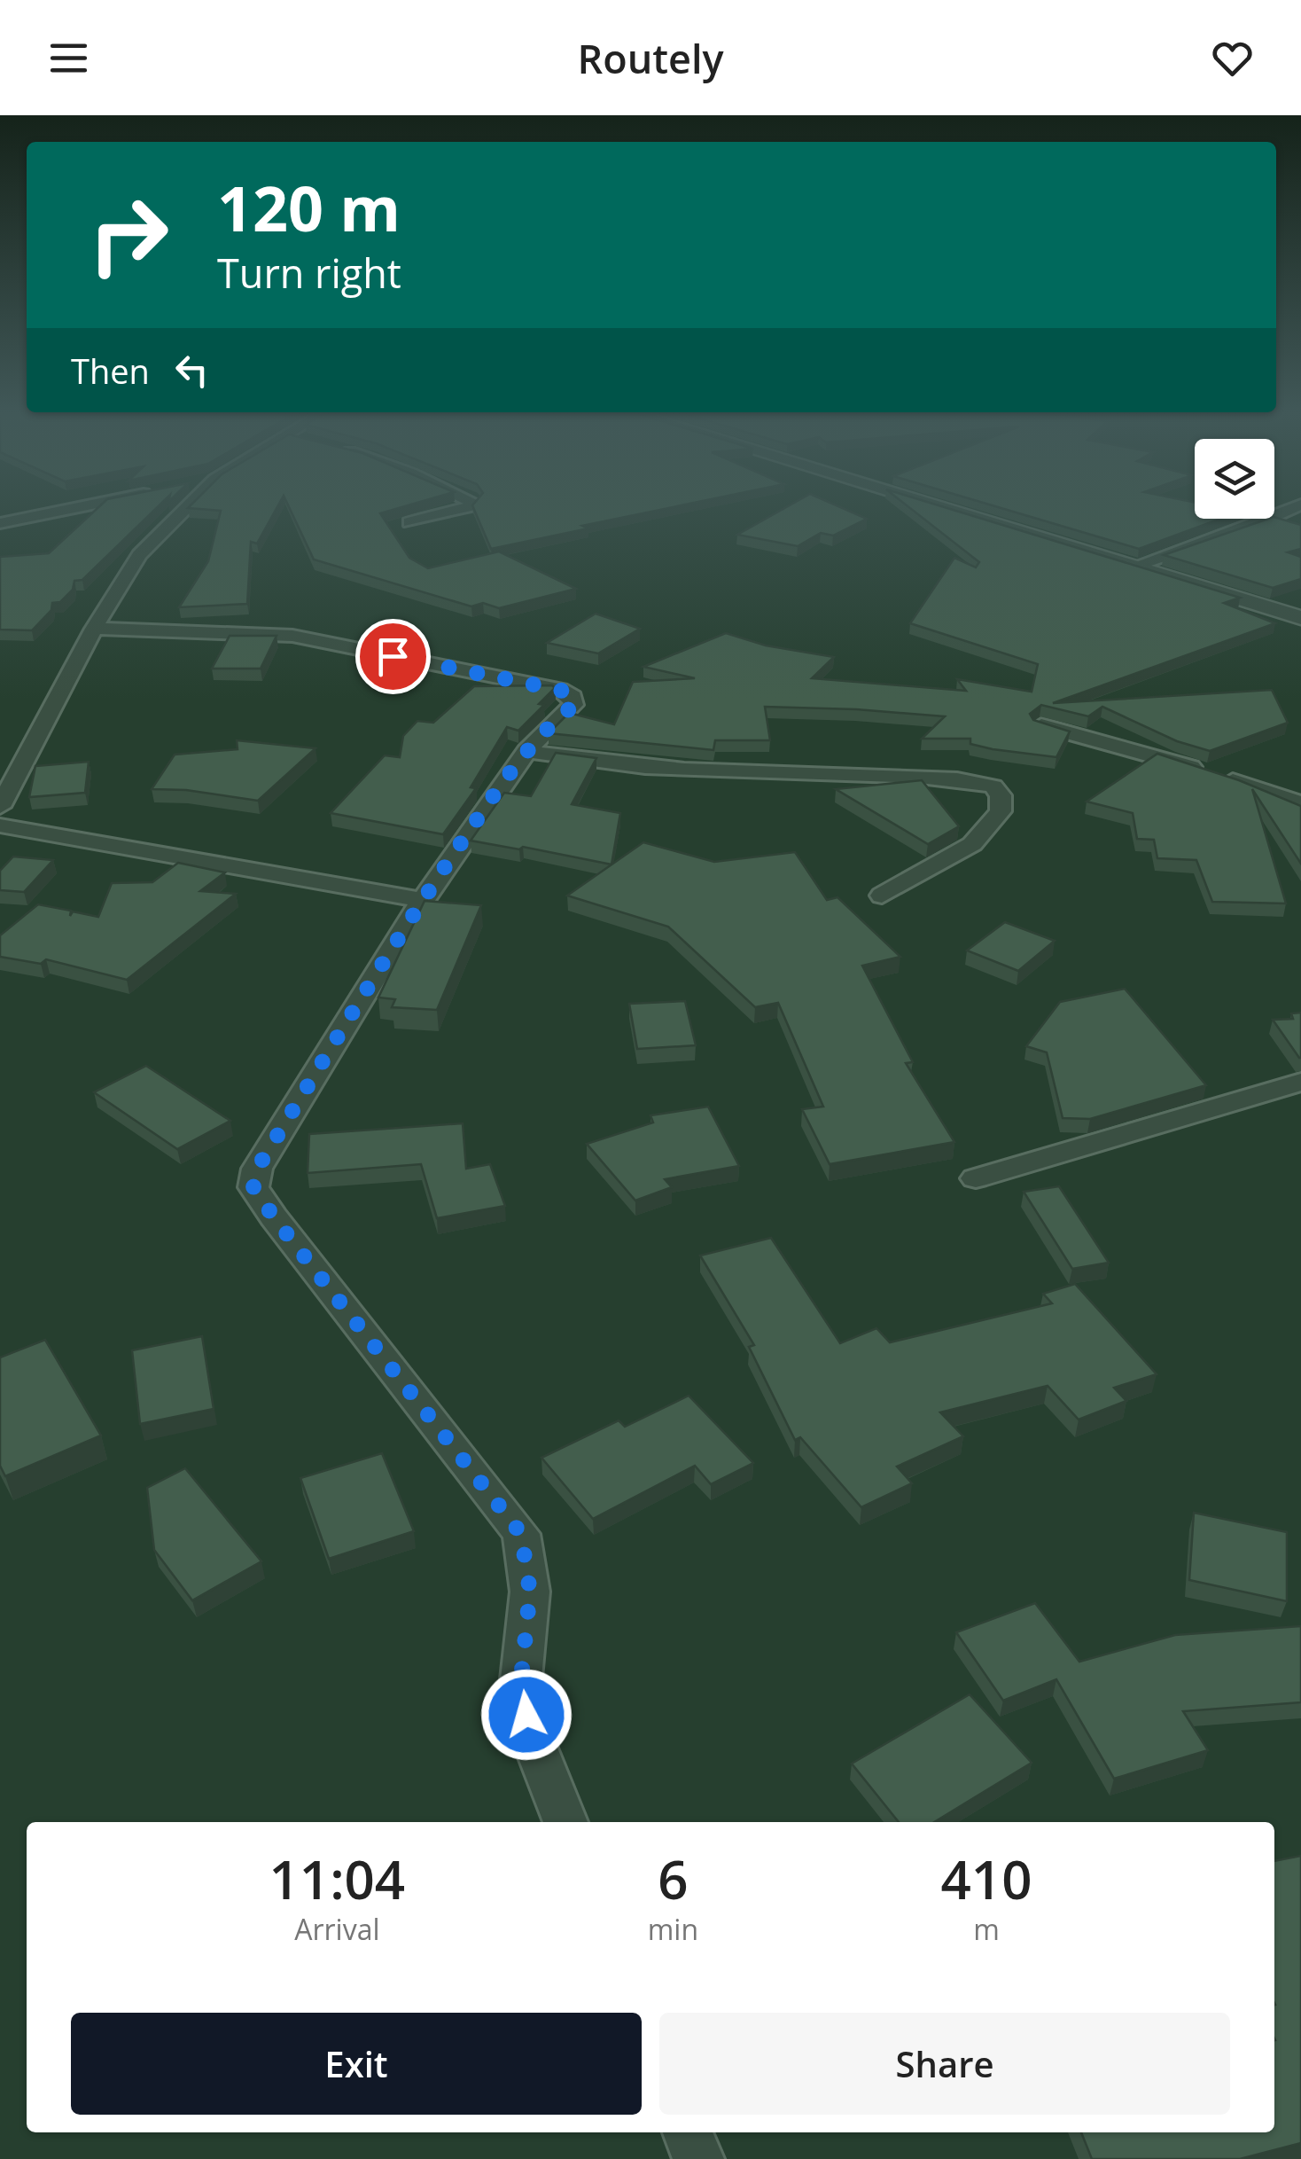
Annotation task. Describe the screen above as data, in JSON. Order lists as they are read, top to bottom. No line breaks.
{"page":{"header":"Routely","turn":["120 m","Turn right"],"then":"Then","eta":["11:04","Arrival","6","min","410","m"],"buttons":["Exit","Share"]}}
